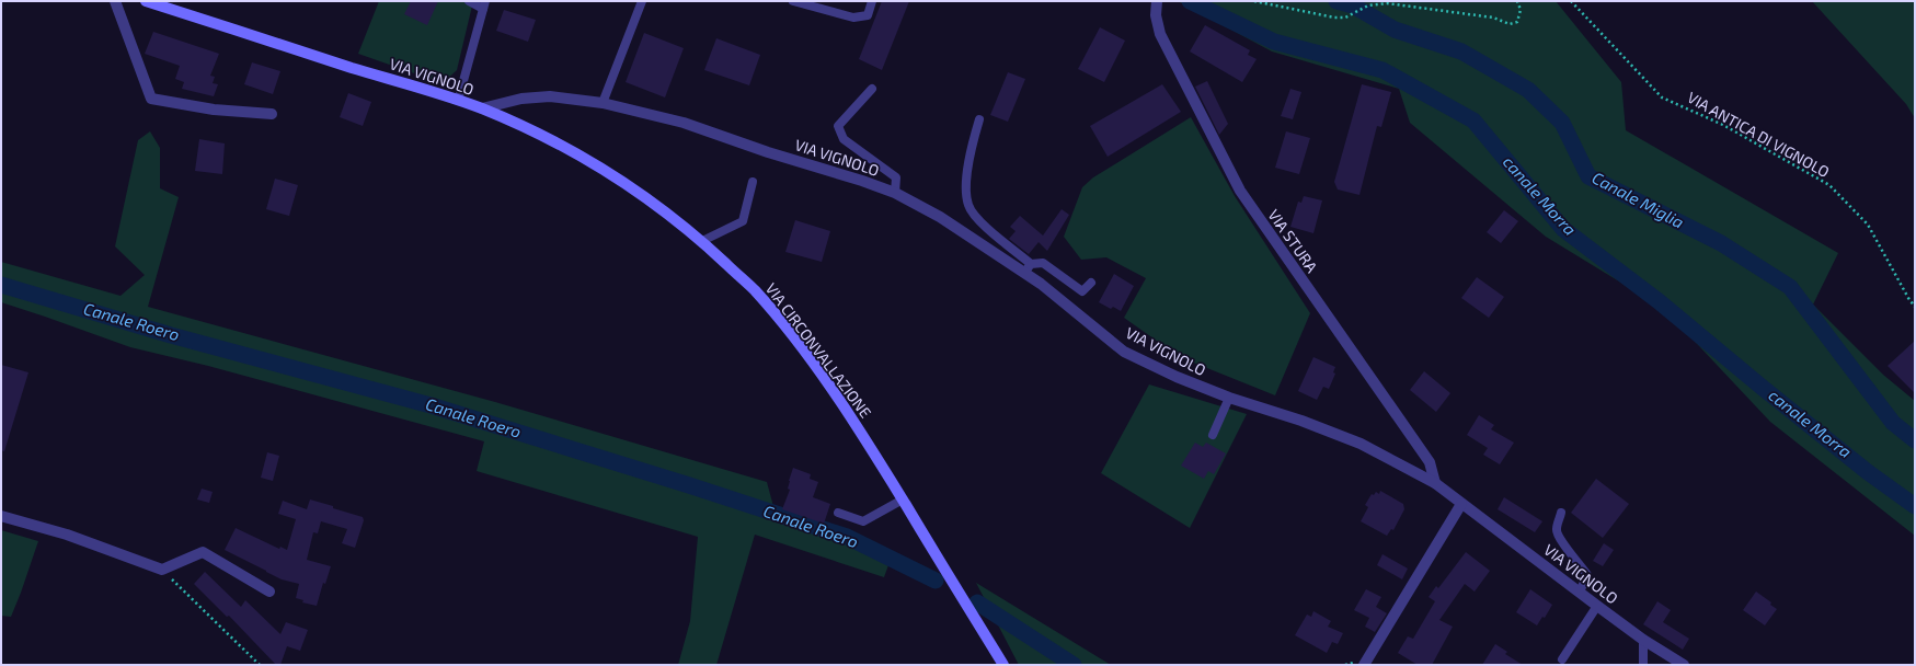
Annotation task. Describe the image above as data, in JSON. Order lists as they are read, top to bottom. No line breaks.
{"streets":{"main road":["VIA VIGNOLO","VIA CIRCONVALLAZIONE"],"street":["VIA STURA"],"path":["VIA ANTICA DI VIGNOLO"]},"crossings":[["VIA VIGNOLO","VIA STURA"],["VIA VIGNOLO","VIA CIRCONVALLAZIONE"]],"water":["canale Morra","Canale Miglia","Canale Roero"]}
